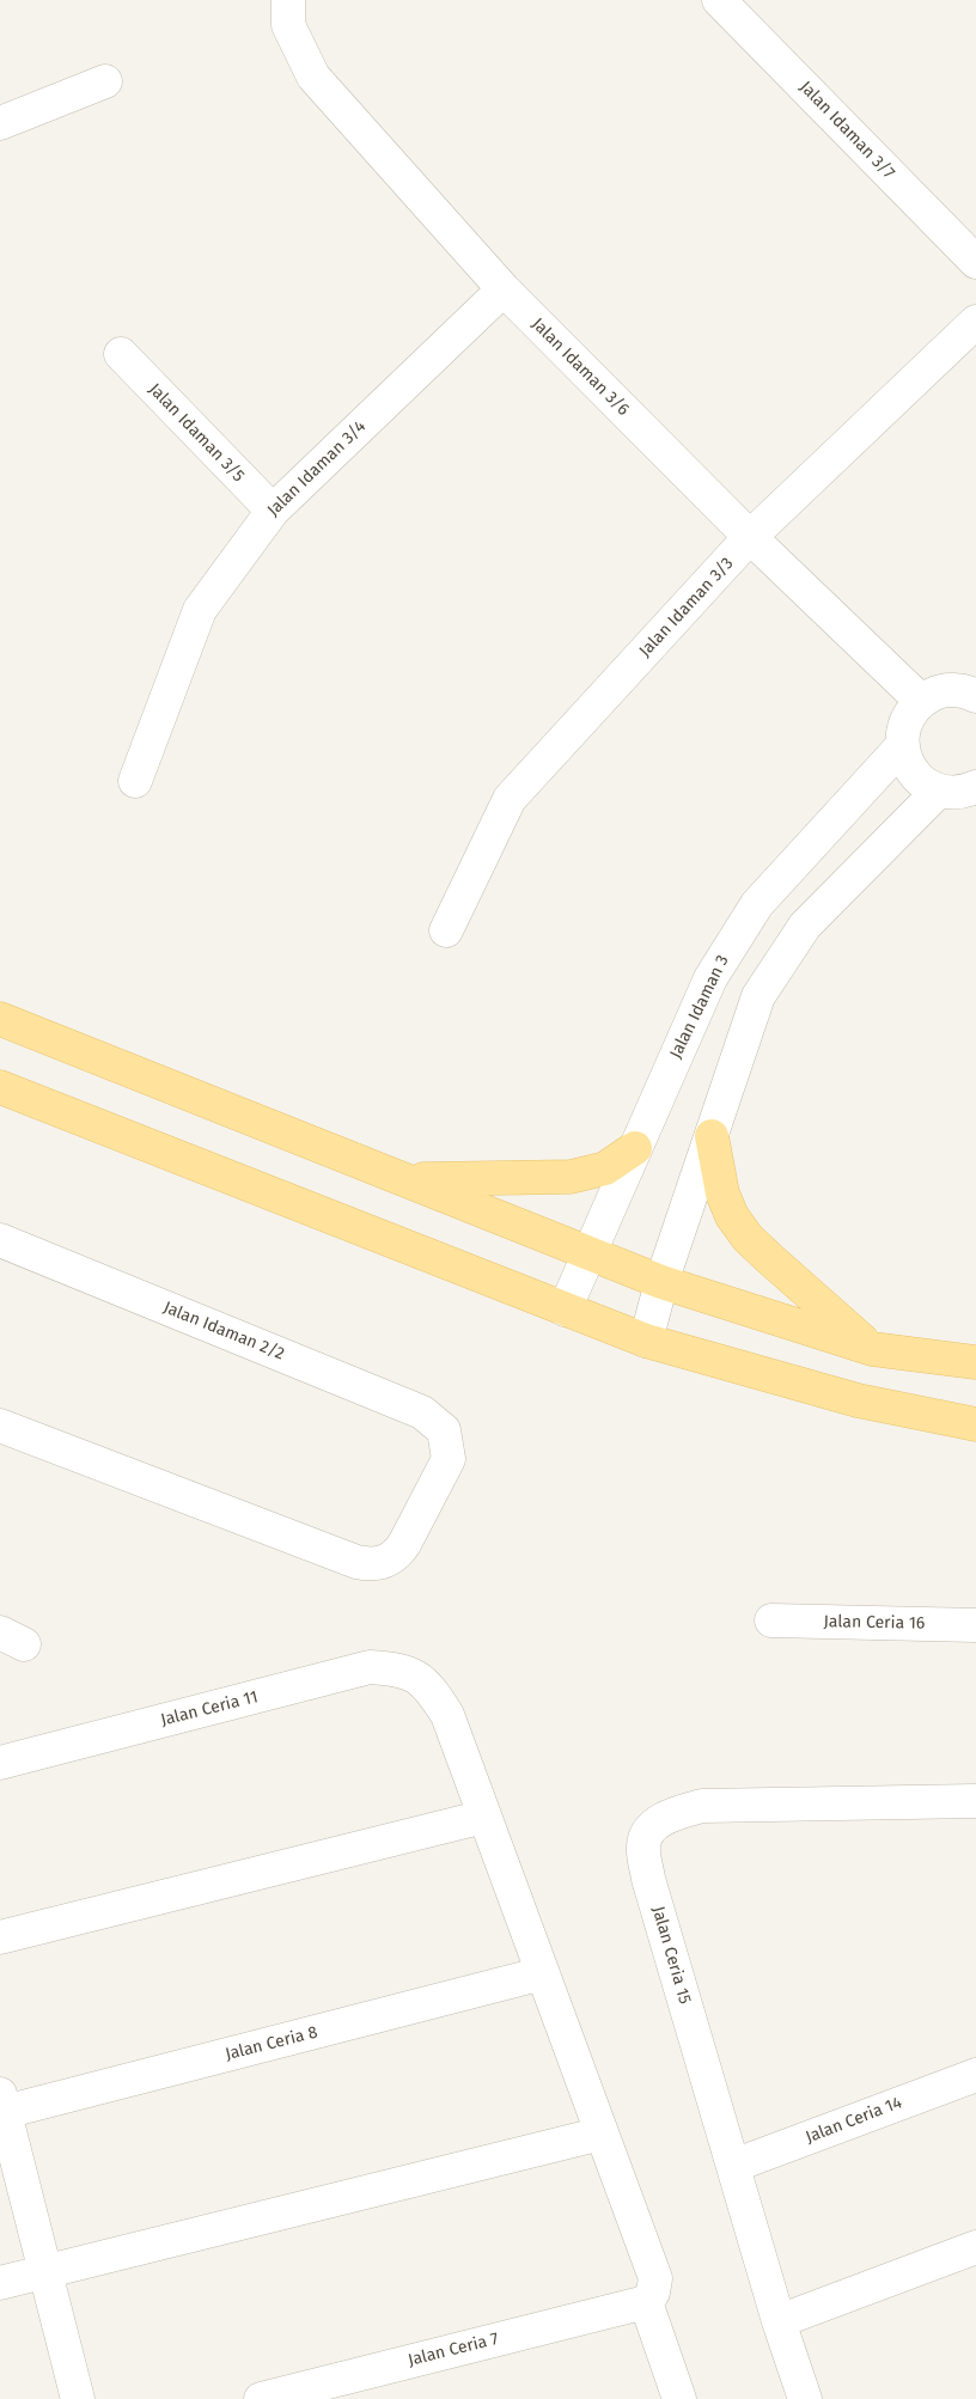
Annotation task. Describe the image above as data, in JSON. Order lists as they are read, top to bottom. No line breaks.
{"streets":{"street":["Jalan Idaman 3/7","Jalan Idaman 3/6","Jalan Idaman 3/5","Jalan Idaman 3/4","Jalan Idaman 3/3","Jalan Idaman 3","Jalan Idaman 2/2","Jalan Ceria 16","Jalan Ceria 11","Jalan Ceria 15","Jalan Ceria 8","Jalan Ceria 14","Jalan Ceria 7"]},"crossings":[["Jalan Idaman 3/6","Jalan Idaman 3/4"],["Jalan Idaman 3/6","Jalan Idaman 3/3"],["Jalan Idaman 3/5","Jalan Idaman 3/4"],["Jalan Ceria 15","Jalan Ceria 14"]]}
